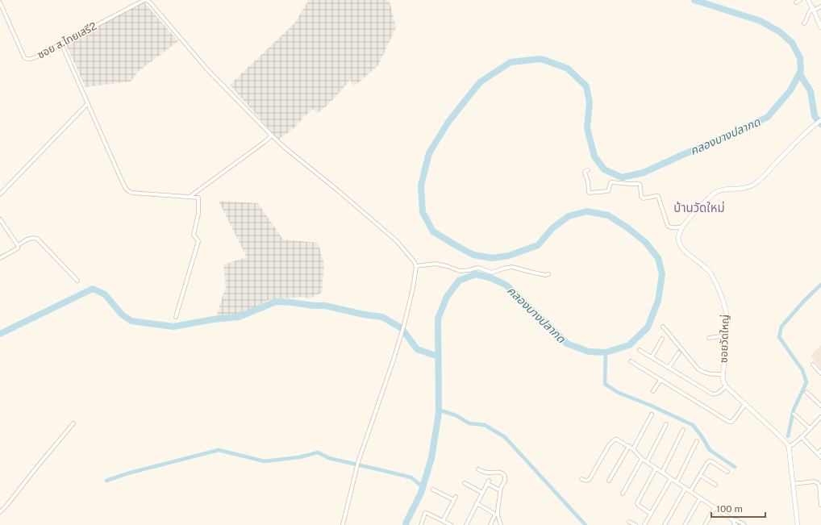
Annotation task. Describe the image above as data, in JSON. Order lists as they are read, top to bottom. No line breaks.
{"streets":{"street":["ซอย ส.ไทยเสรี2","ซอยวัดใหญ่"]},"districts":["บ้านวัดใหม่"],"water":["คลองบางปลากด"],"scale_bar":"100 m"}
